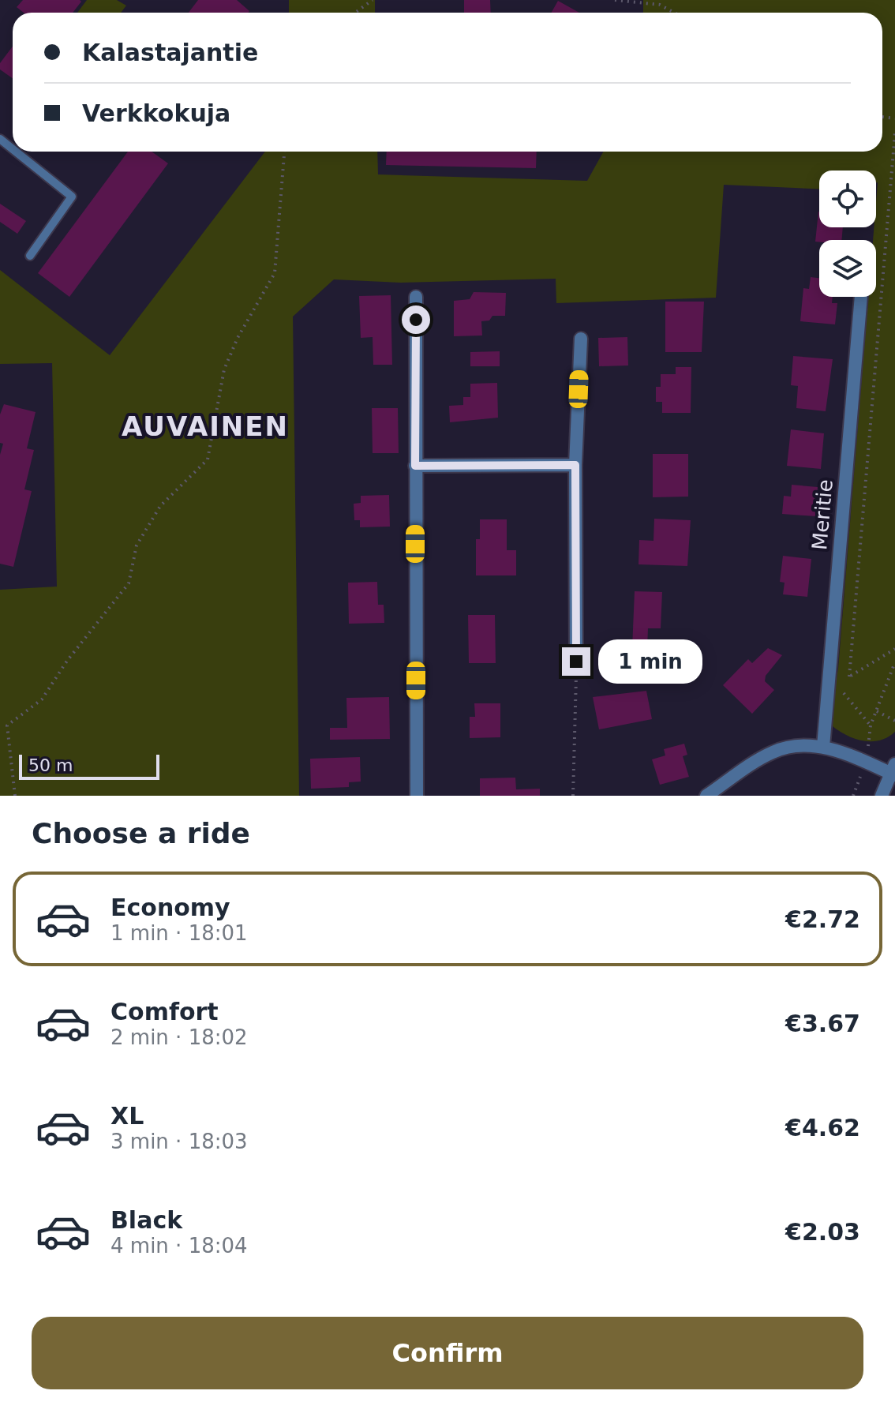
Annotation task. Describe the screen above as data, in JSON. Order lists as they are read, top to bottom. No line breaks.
{"streets":{"street":["Meritie"]},"districts":["AUVAINEN"],"scale_bar":"50 m","page":{"banner":["Kalastajantie","Verkkokuja"],"bubble":"1 min","scale":"50 m","heading":"Choose a ride","list":[{"name":"Economy","note":"1 min · 18:01","value":"€2.72"},{"name":"Comfort","note":"2 min · 18:02","value":"€3.67"},{"name":"XL","note":"3 min · 18:03","value":"€4.62"},{"name":"Black","note":"4 min · 18:04","value":"€2.03"}],"buttons":"Confirm"}}
